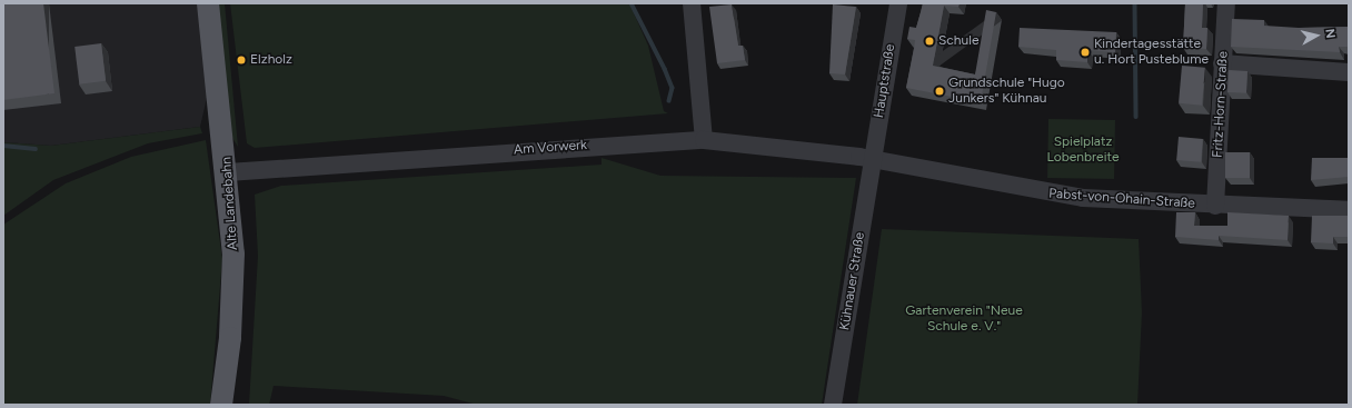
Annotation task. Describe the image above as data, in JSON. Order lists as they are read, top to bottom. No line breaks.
{"streets":{"main road":["Alte Landebahn"],"street":["Hauptstraße","Fritz-Horn-Straße","Am Vorwerk","Pabst-von-Ohain-Straße","Kühnauer Straße"]},"crossings":[["Hauptstraße","Am Vorwerk"],["Hauptstraße","Pabst-von-Ohain-Straße"],["Hauptstraße","Kühnauer Straße"],["Fritz-Horn-Straße","Pabst-von-Ohain-Straße"],["Am Vorwerk","Pabst-von-Ohain-Straße"],["Am Vorwerk","Alte Landebahn"],["Am Vorwerk","Kühnauer Straße"],["Pabst-von-Ohain-Straße","Kühnauer Straße"]],"parks":["Spielplatz Lobenbreite","Gartenverein \"Neue Schule e. V.\""],"places":["Schule","Kindertagesstätte u. Hort Pusteblume","Elzholz","Grundschule \"Hugo Junkers\" Kühnau"],"north":"right"}
